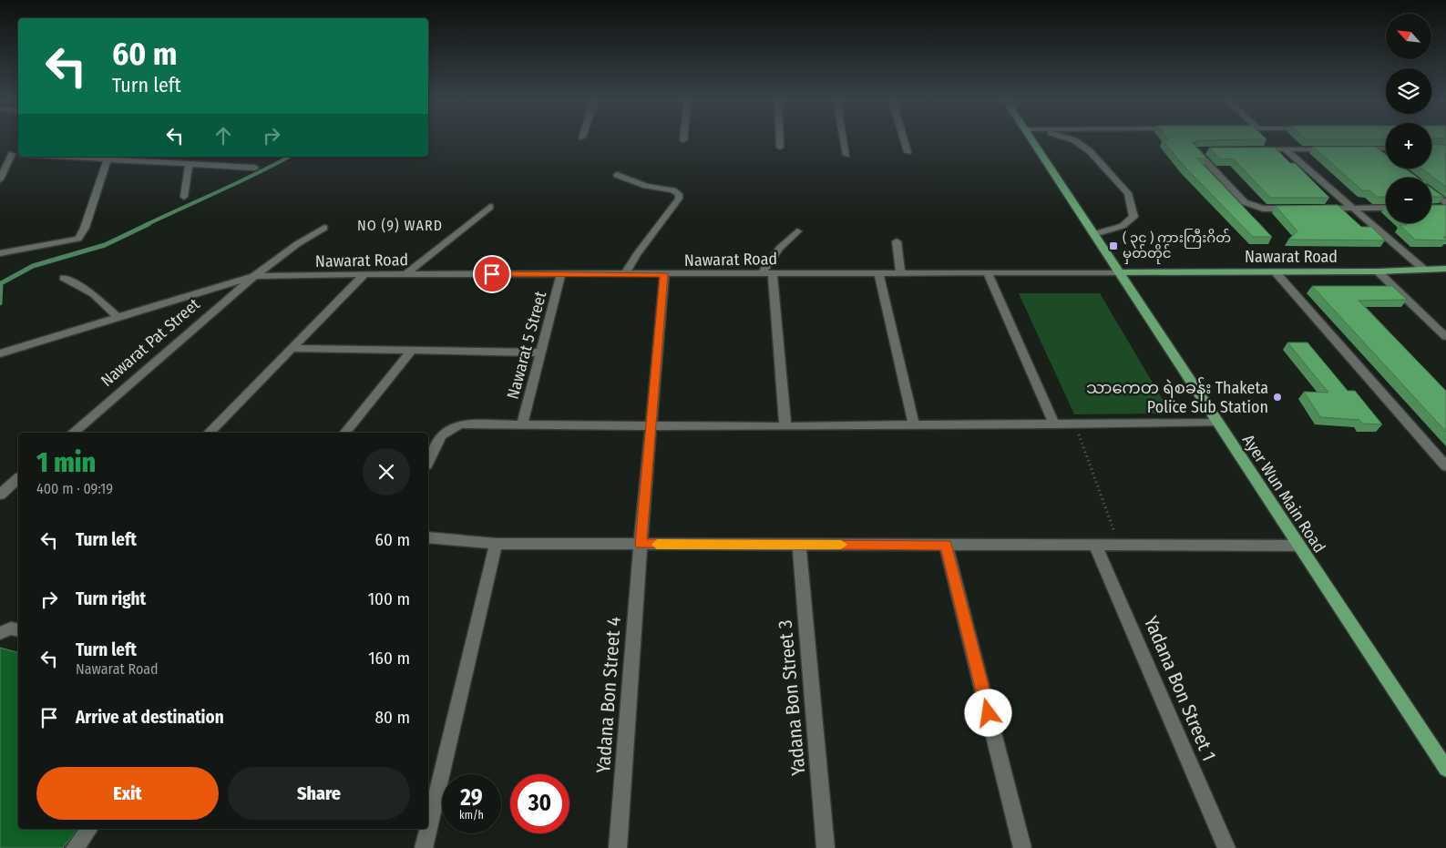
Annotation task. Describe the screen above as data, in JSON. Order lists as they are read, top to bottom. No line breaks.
{"streets":{"main road":["Nawarat Road","Ayer Wun Main Road"],"street":["Nawarat Pat Street","Nawarat 5 Street","Yadana Bon Street 1","Yadana Bon Street 4","Yadana Bon Street 3"]},"crossings":[["Nawarat Road","Nawarat Pat Street"],["Nawarat Road","Nawarat 5 Street"],["Nawarat Road","Ayer Wun Main Road"],["Nawarat Road","Yadana Bon Street 4"]],"districts":["NO (9) WARD"],"places":{"transit":["( ၃၄ ) ကားကြီးဂိတ် မှတ်တိုင်"],"other":["သာကေတ ရဲစခန်း Thaketa Police Sub Station"]},"north":"top left","page":{"map_buttons":["+","−"],"turn":["60 m","Turn left"],"heading":["1 min","400 m · 09:19"],"list":[{"name":"Turn left","value":"60 m"},{"name":"Turn right","value":"100 m"},{"name":"Turn left","note":"Nawarat Road","value":"160 m"},{"name":"Arrive at destination","value":"80 m"}],"buttons":["Exit","Share"],"speed":"29 km/h","limit":"30"}}
